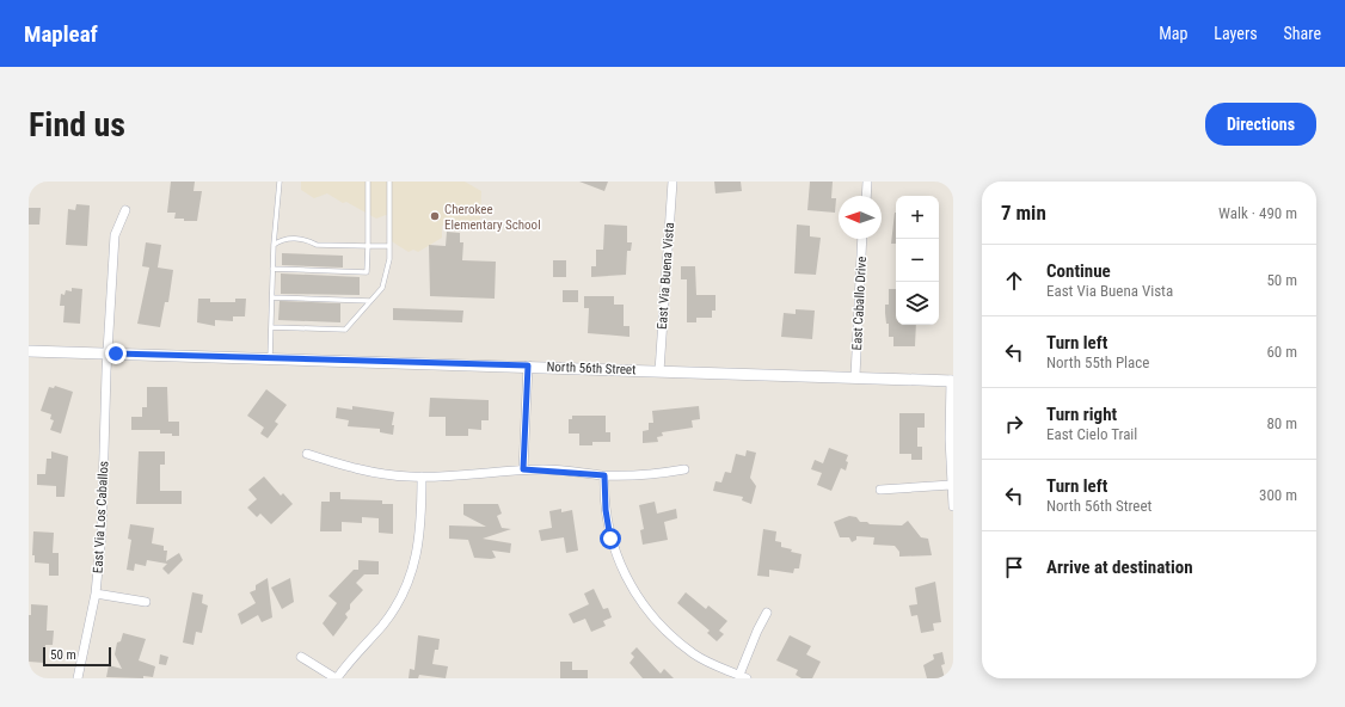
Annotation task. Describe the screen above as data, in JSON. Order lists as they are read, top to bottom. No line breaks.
{"streets":{"street":["East Via Buena Vista","East Caballo Drive","North 56th Street","East Via Los Caballos"]},"crossings":[["East Via Buena Vista","North 56th Street"],["East Caballo Drive","North 56th Street"],["North 56th Street","East Via Los Caballos"]],"places":["Cherokee Elementary School"],"scale_bar":"50 m","north":"left","page":{"header":"Mapleaf","nav":["Map","Layers","Share"],"buttons":"Directions","title":"Find us","heading":["7 min","Walk · 490 m"],"map_buttons":["+","−"],"list":[["Continue","East Via Buena Vista","50 m"],["Turn left","North 55th Place","60 m"],["Turn right","East Cielo Trail","80 m"],["Turn left","North 56th Street","300 m"],"Arrive at destination"],"scale":"50 m"}}
